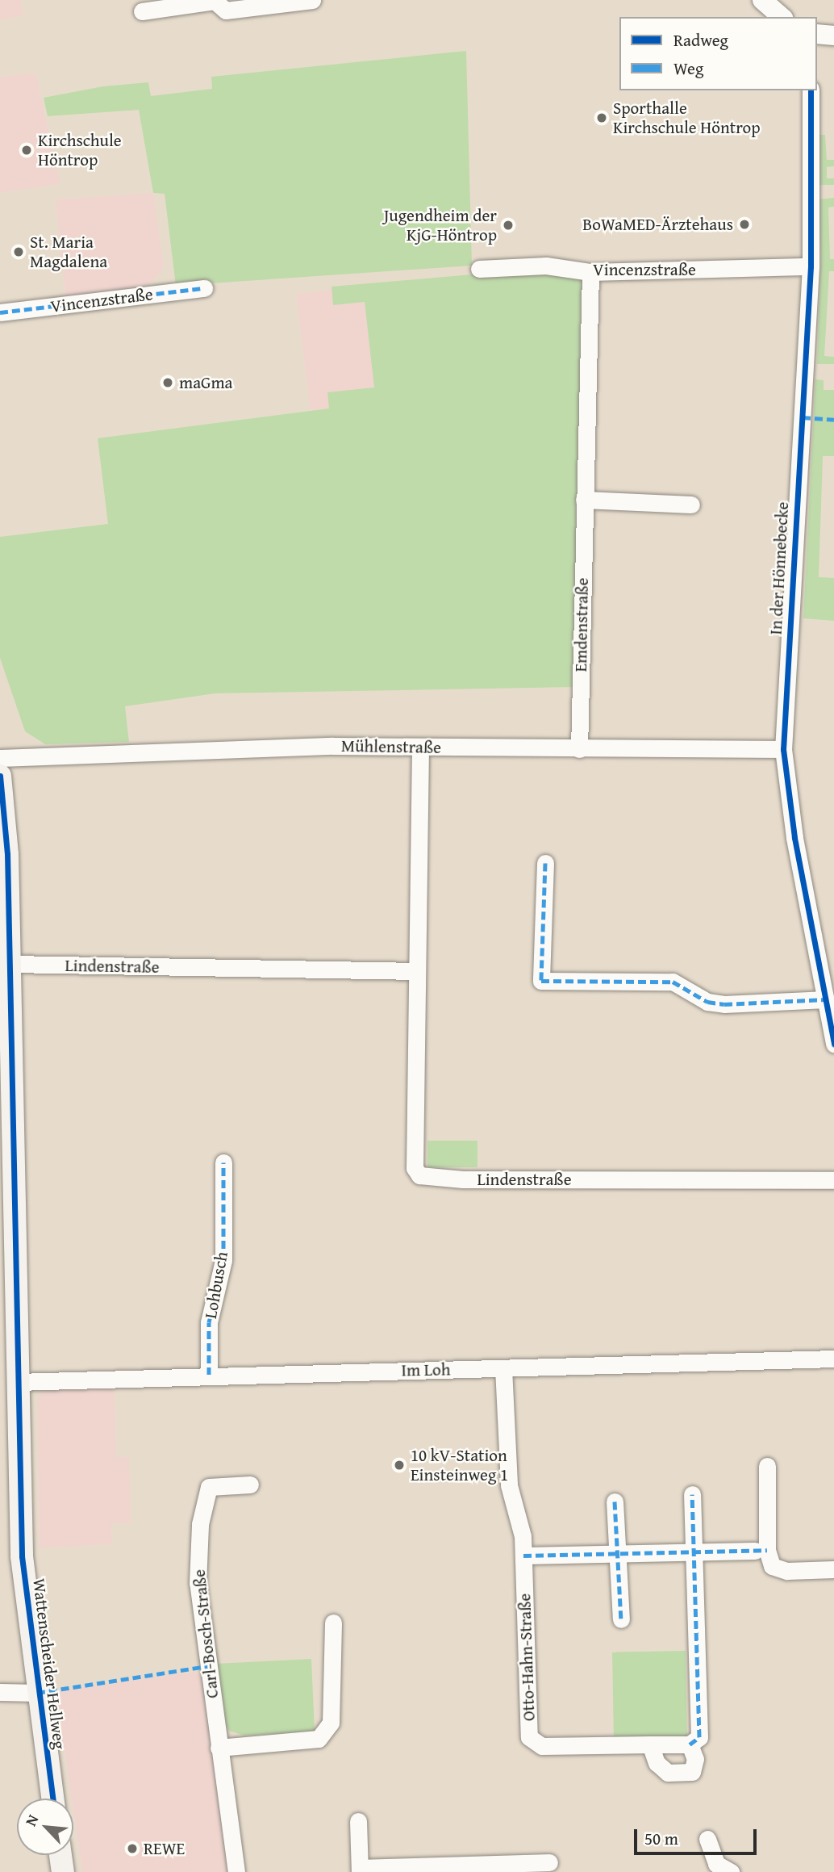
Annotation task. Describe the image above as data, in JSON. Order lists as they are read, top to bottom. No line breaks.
{"streets":{"main road":["Wattenscheider Hellweg"],"street":["Vincenzstraße","In der Hönnebecke","Emdenstraße","Mühlenstraße","Lindenstraße","Lohbusch","Im Loh","Carl-Bosch-Straße","Otto-Hahn-Straße"]},"crossings":[["Vincenzstraße","In der Hönnebecke"],["Vincenzstraße","Emdenstraße"],["In der Hönnebecke","Mühlenstraße"],["Emdenstraße","Mühlenstraße"],["Mühlenstraße","Lindenstraße"],["Lindenstraße","Wattenscheider Hellweg"],["Lohbusch","Im Loh"],["Im Loh","Otto-Hahn-Straße"],["Im Loh","Wattenscheider Hellweg"]],"places":["Sporthalle Kirchschule Höntrop","Kirchschule Höntrop","BoWaMED-Ärztehaus","Jugendheim der KjG-Höntrop","St. Maria Magdalena","maGma","10 kV-Station Einsteinweg 1","REWE"],"legend":["Radweg","Weg"],"scale_bar":"50 m","north":"top left"}
